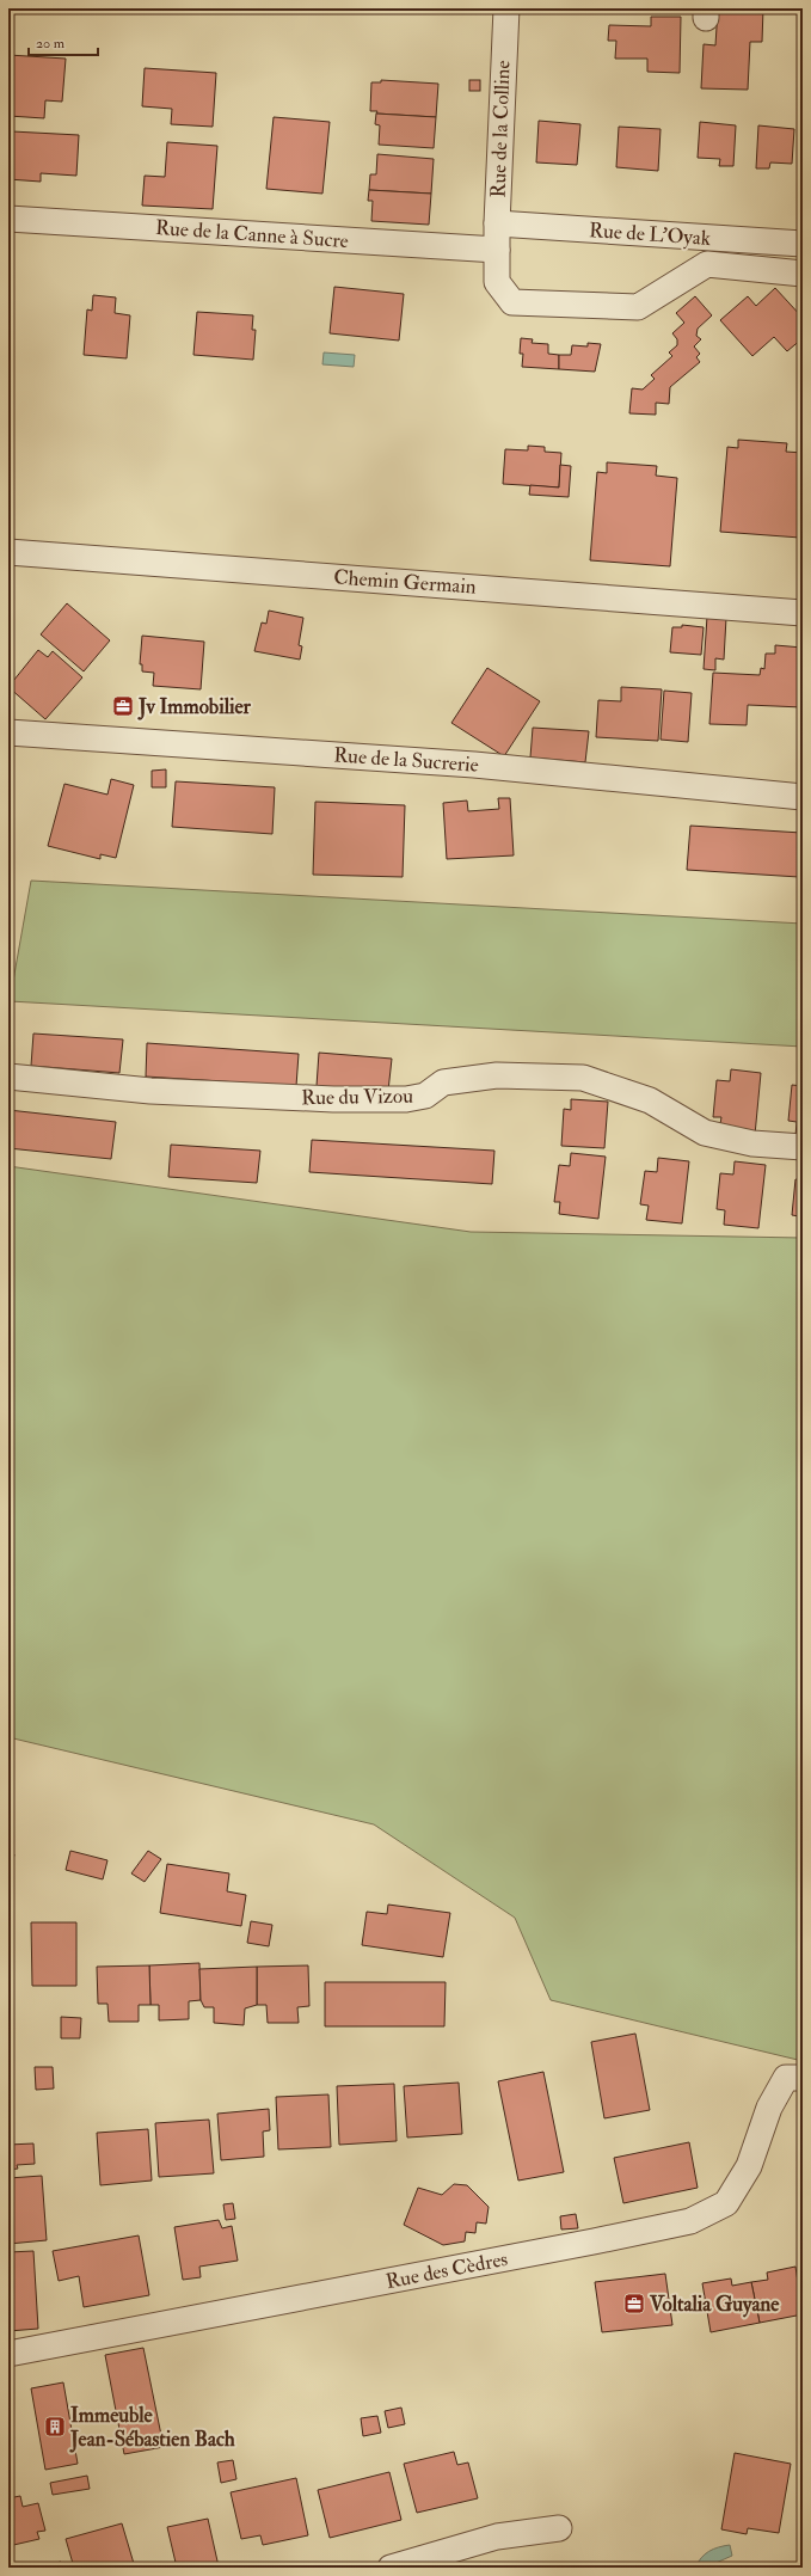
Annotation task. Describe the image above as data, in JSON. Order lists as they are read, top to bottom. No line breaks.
{"streets":{"street":["Rue de la Colline","Rue de la Canne à Sucre","Rue de L'Oyak","Chemin Germain","Rue de la Sucrerie","Rue du Vizou","Rue des Cèdres"]},"crossings":[["Rue de la Colline","Rue de la Canne à Sucre"],["Rue de la Colline","Rue de L'Oyak"]],"places":{"office":["Jv Immobilier","Voltalia Guyane"],"building":["Immeuble Jean-Sébastien Bach"]},"scale_bar":"20 m"}
